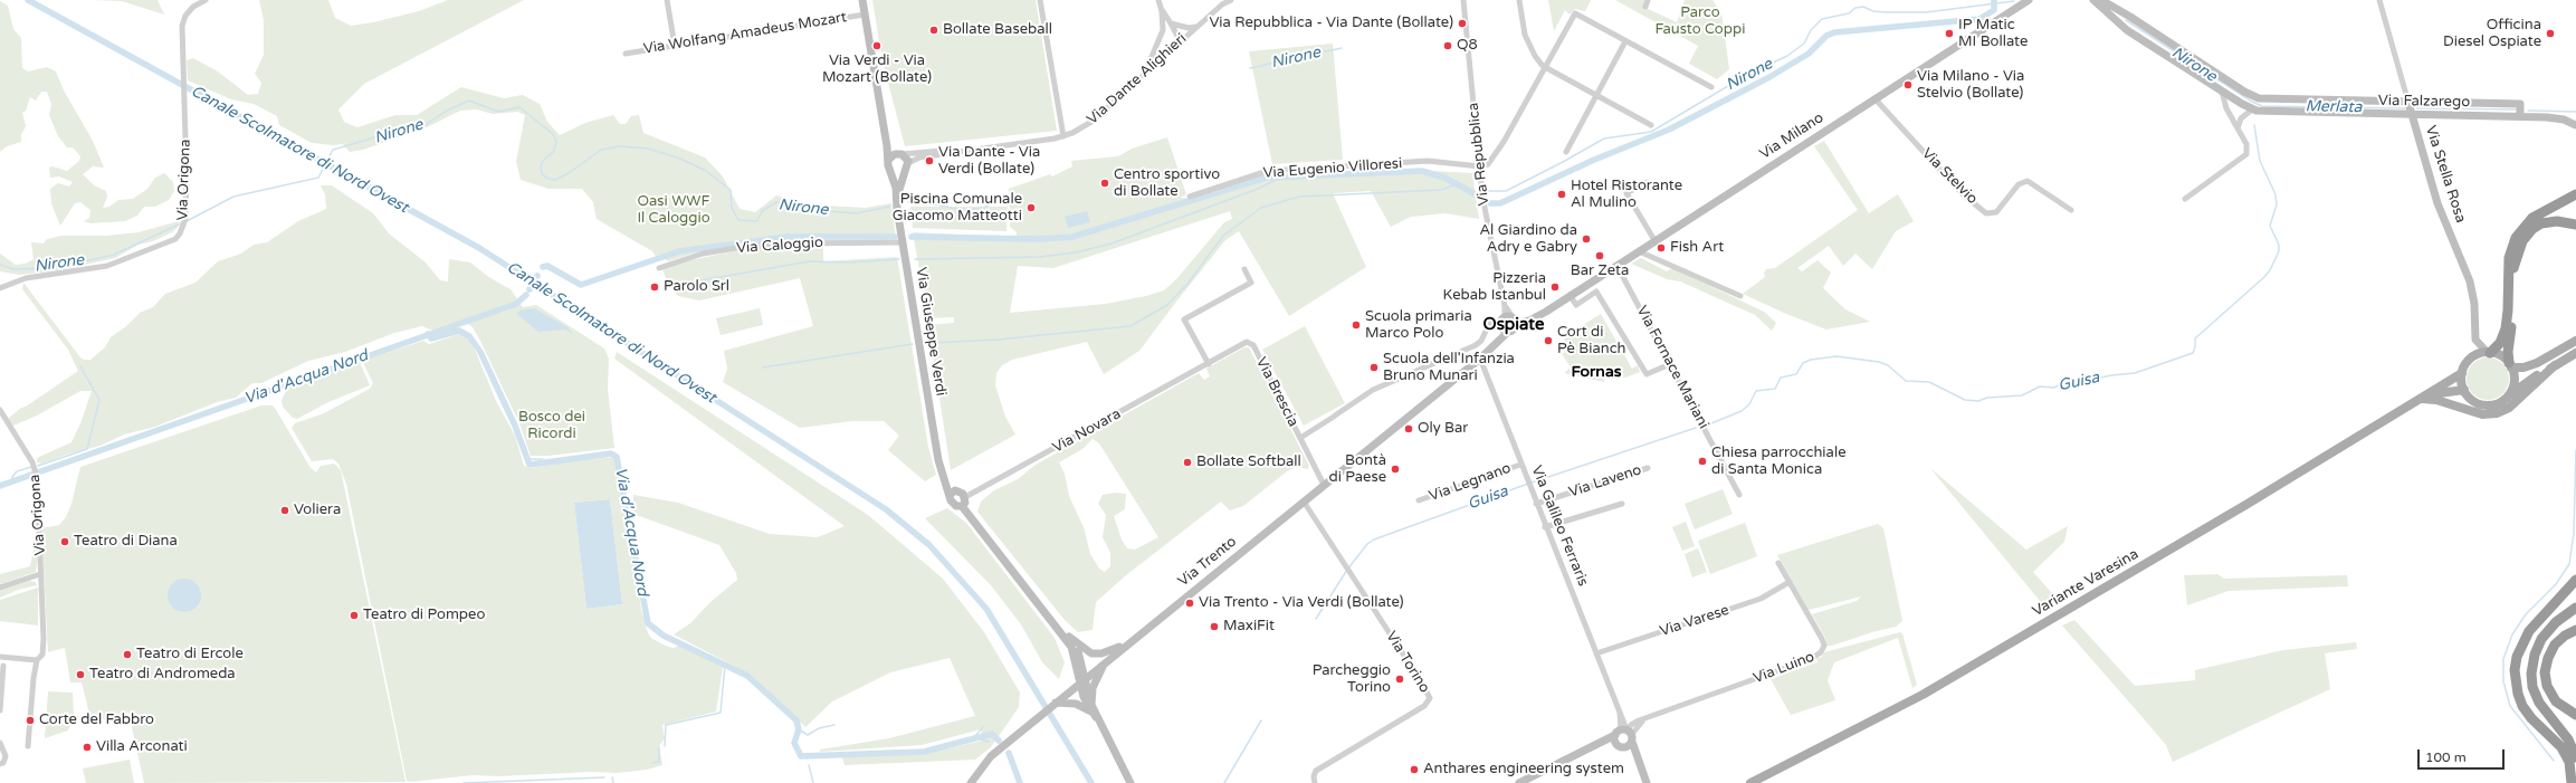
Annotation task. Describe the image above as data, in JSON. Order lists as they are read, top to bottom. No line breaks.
{"streets":{"main road":["Variante Varesina"],"street":["Via Wolfang Amadeus Mozart","Via Dante Alighieri","Via Falzarego","Via Milano","Via Repubblica","Via Eugenio Villoresi","Via Stella Rosa","Via Stelvio","Via Origona","Via Caloggio","Via Giuseppe Verdi","Via Fornace Mariani","Via Brescia","Via Novara","Via Laveno","Via Legnano","Via Galileo Ferraris","Via Trento","Via Varese","Via Torino","Via Luino"]},"crossings":[["Via Dante Alighieri","Via Giuseppe Verdi"],["Via Falzarego","Via Stella Rosa"],["Via Milano","Via Repubblica"],["Via Milano","Via Stelvio"],["Via Milano","Via Fornace Mariani"],["Via Milano","Via Galileo Ferraris"],["Via Milano","Via Trento"],["Via Repubblica","Via Eugenio Villoresi"],["Via Stella Rosa","Variante Varesina"],["Via Caloggio","Via Giuseppe Verdi"],["Via Giuseppe Verdi","Via Novara"],["Via Brescia","Via Novara"],["Via Brescia","Via Trento"],["Via Laveno","Via Galileo Ferraris"],["Via Legnano","Via Galileo Ferraris"],["Via Galileo Ferraris","Via Varese"],["Via Galileo Ferraris","Via Luino"],["Via Trento","Via Torino"],["Via Varese","Via Luino"]],"districts":["Ospiate","Fornas"],"water":["Nirone","Merlata","Canale Scolmatore di Nord Ovest","Via d'Acqua Nord","Guisa"],"parks":["Parco Fausto Coppi","Oasi WWF Il Caloggio","Bosco dei Ricordi"],"places":["Via Repubblica - Via Dante (Bollate)","Bollate Baseball","IP Matic MI Bollate","Officina Diesel Ospiate","Via Verdi - Via Mozart (Bollate)","Q8","Via Milano - Via Stelvio (Bollate)","Via Dante - Via Verdi (Bollate)","Centro sportivo di Bollate","Hotel Ristorante Al Mulino","Piscina Comunale Giacomo Matteotti","Al Giardino da Adry e Gabry","Fish Art","Bar Zeta","Parolo Srl","Pizzeria Kebab Istanbul","Scuola primaria Marco Polo","Cort di Pè Bianch","Scuola dell'Infanzia Bruno Munari","Oly Bar","Chiesa parrocchiale di Santa Monica","Bollate Softball","Bontà di Paese","Voliera","Teatro di Diana","Via Trento - Via Verdi (Bollate)","Teatro di Pompeo","MaxiFit","Teatro di Ercole","Teatro di Andromeda","Parcheggio Torino","Corte del Fabbro","Villa Arconati","Anthares engineering system"],"scale_bar":"100 m"}
